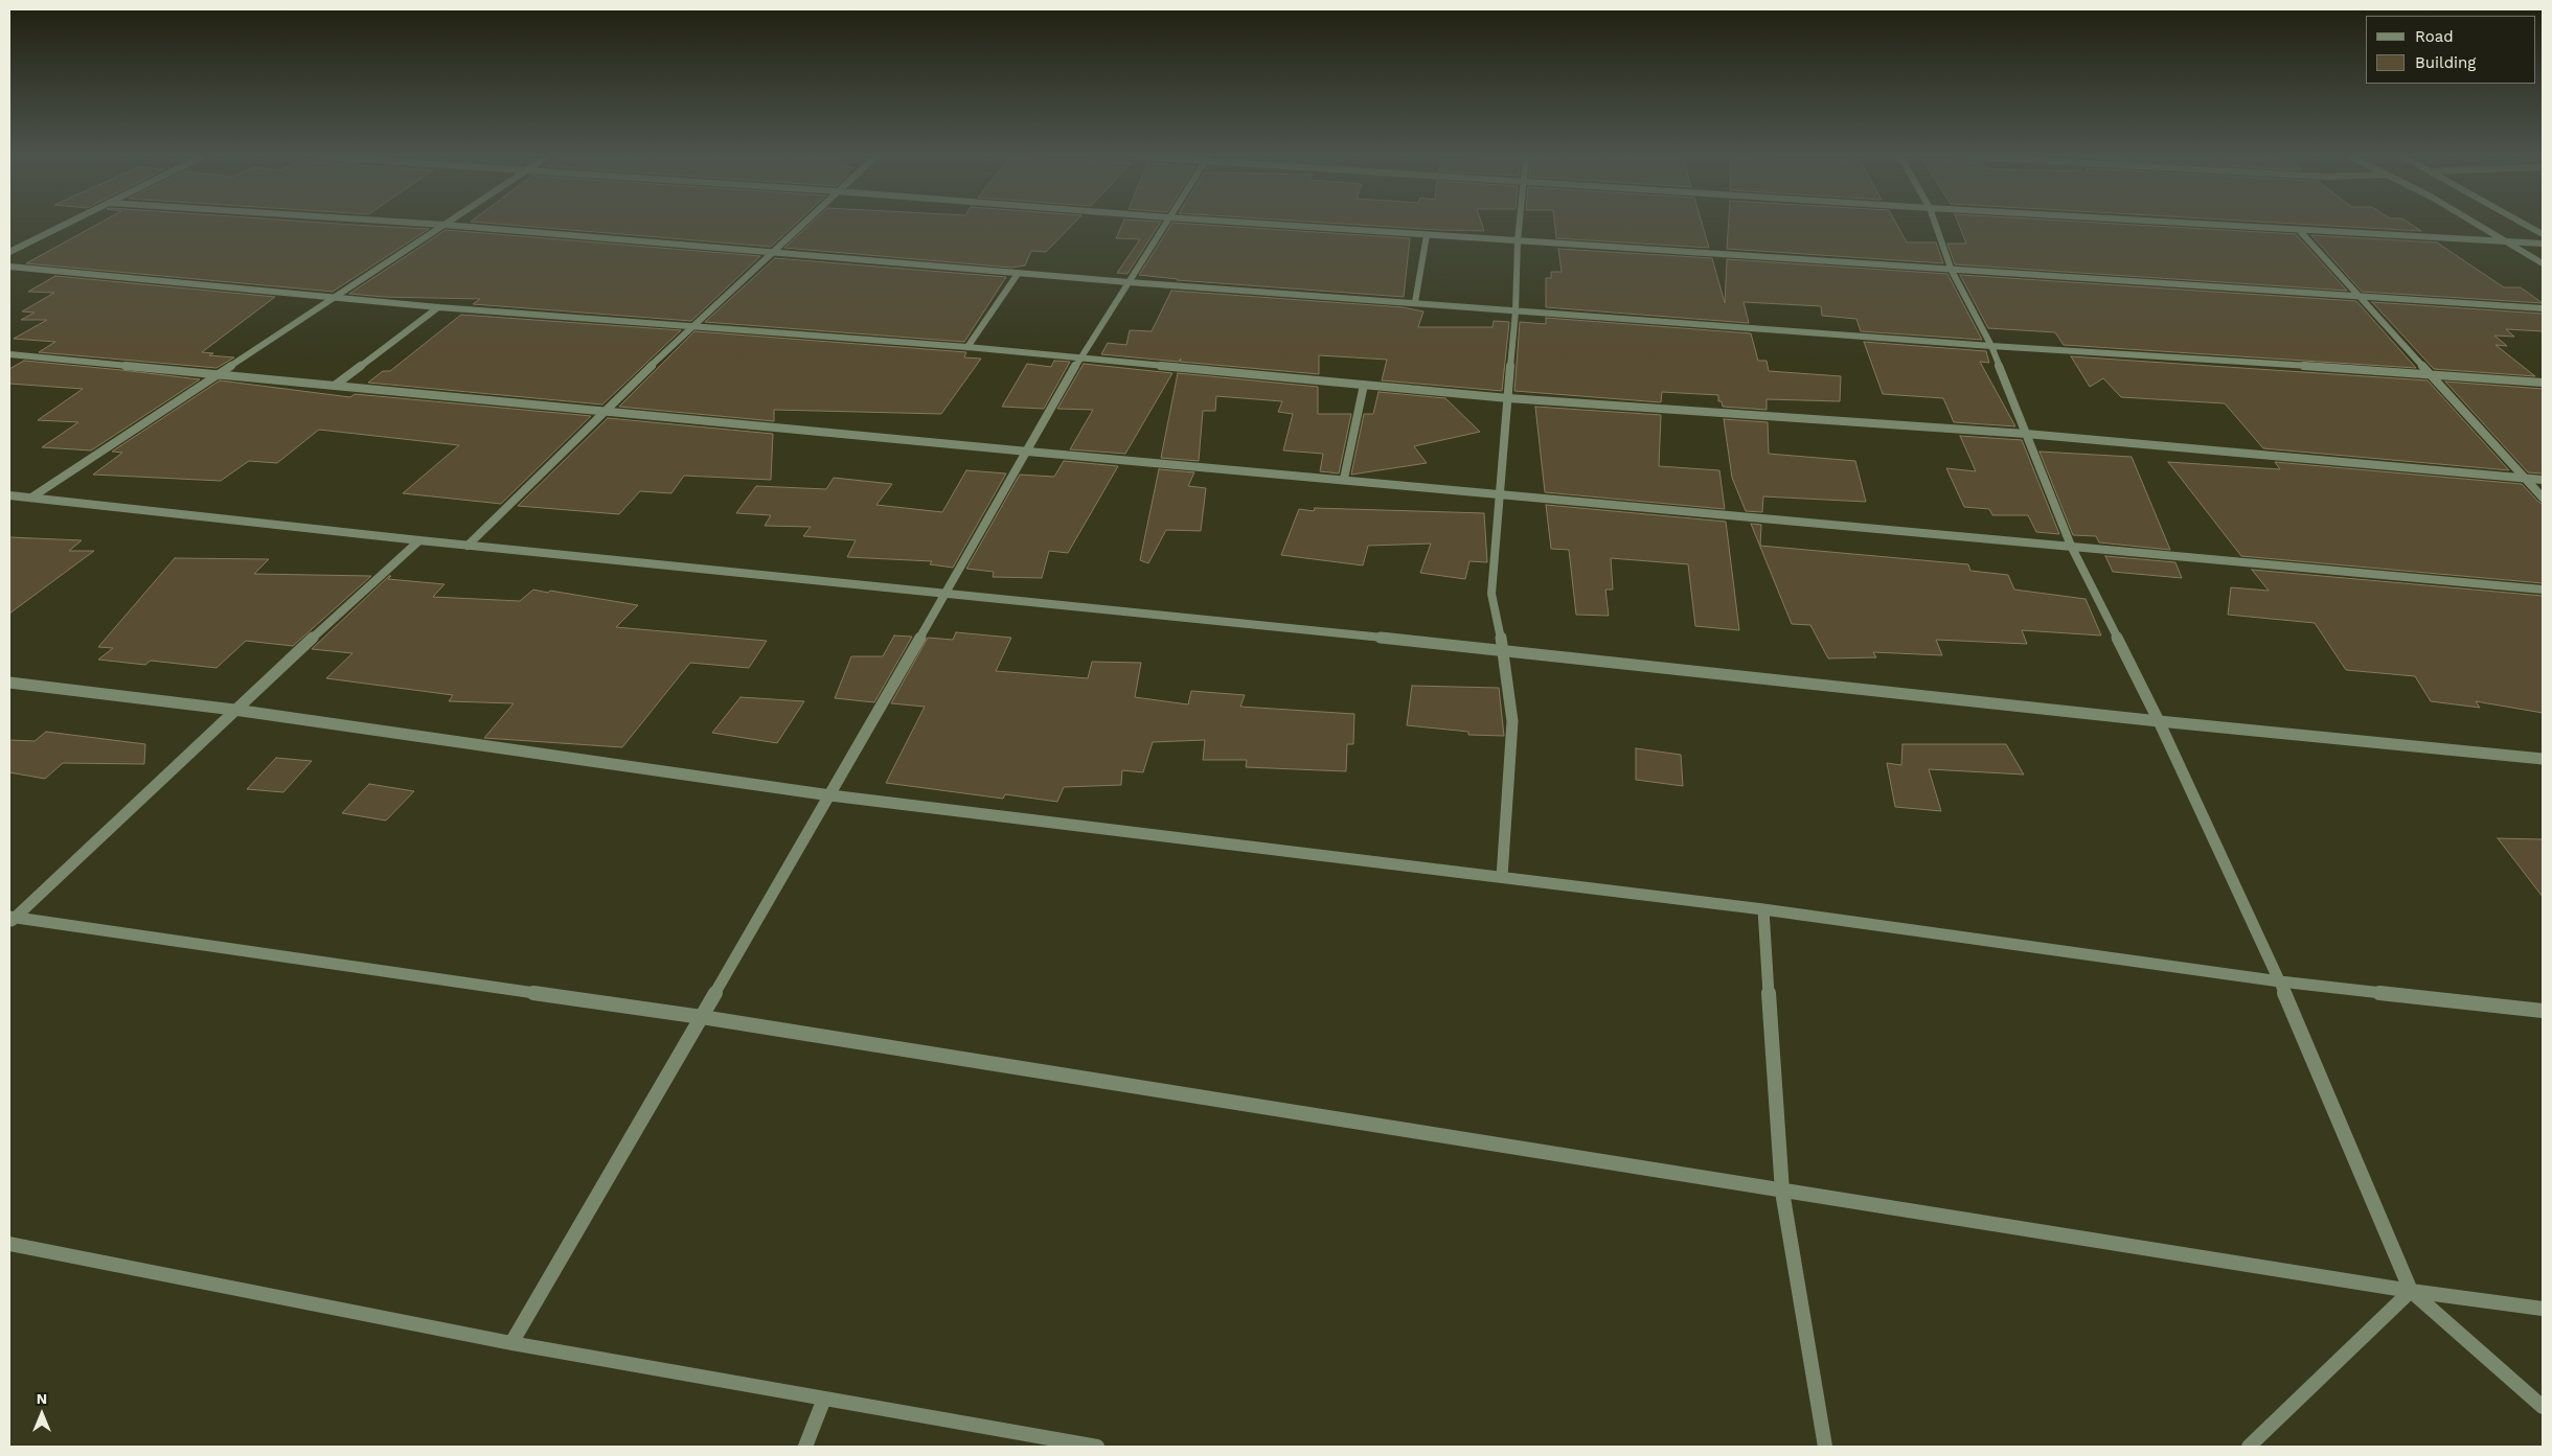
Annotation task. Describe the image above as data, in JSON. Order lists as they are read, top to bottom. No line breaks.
{"legend":["Road","Building"],"north":"top"}
